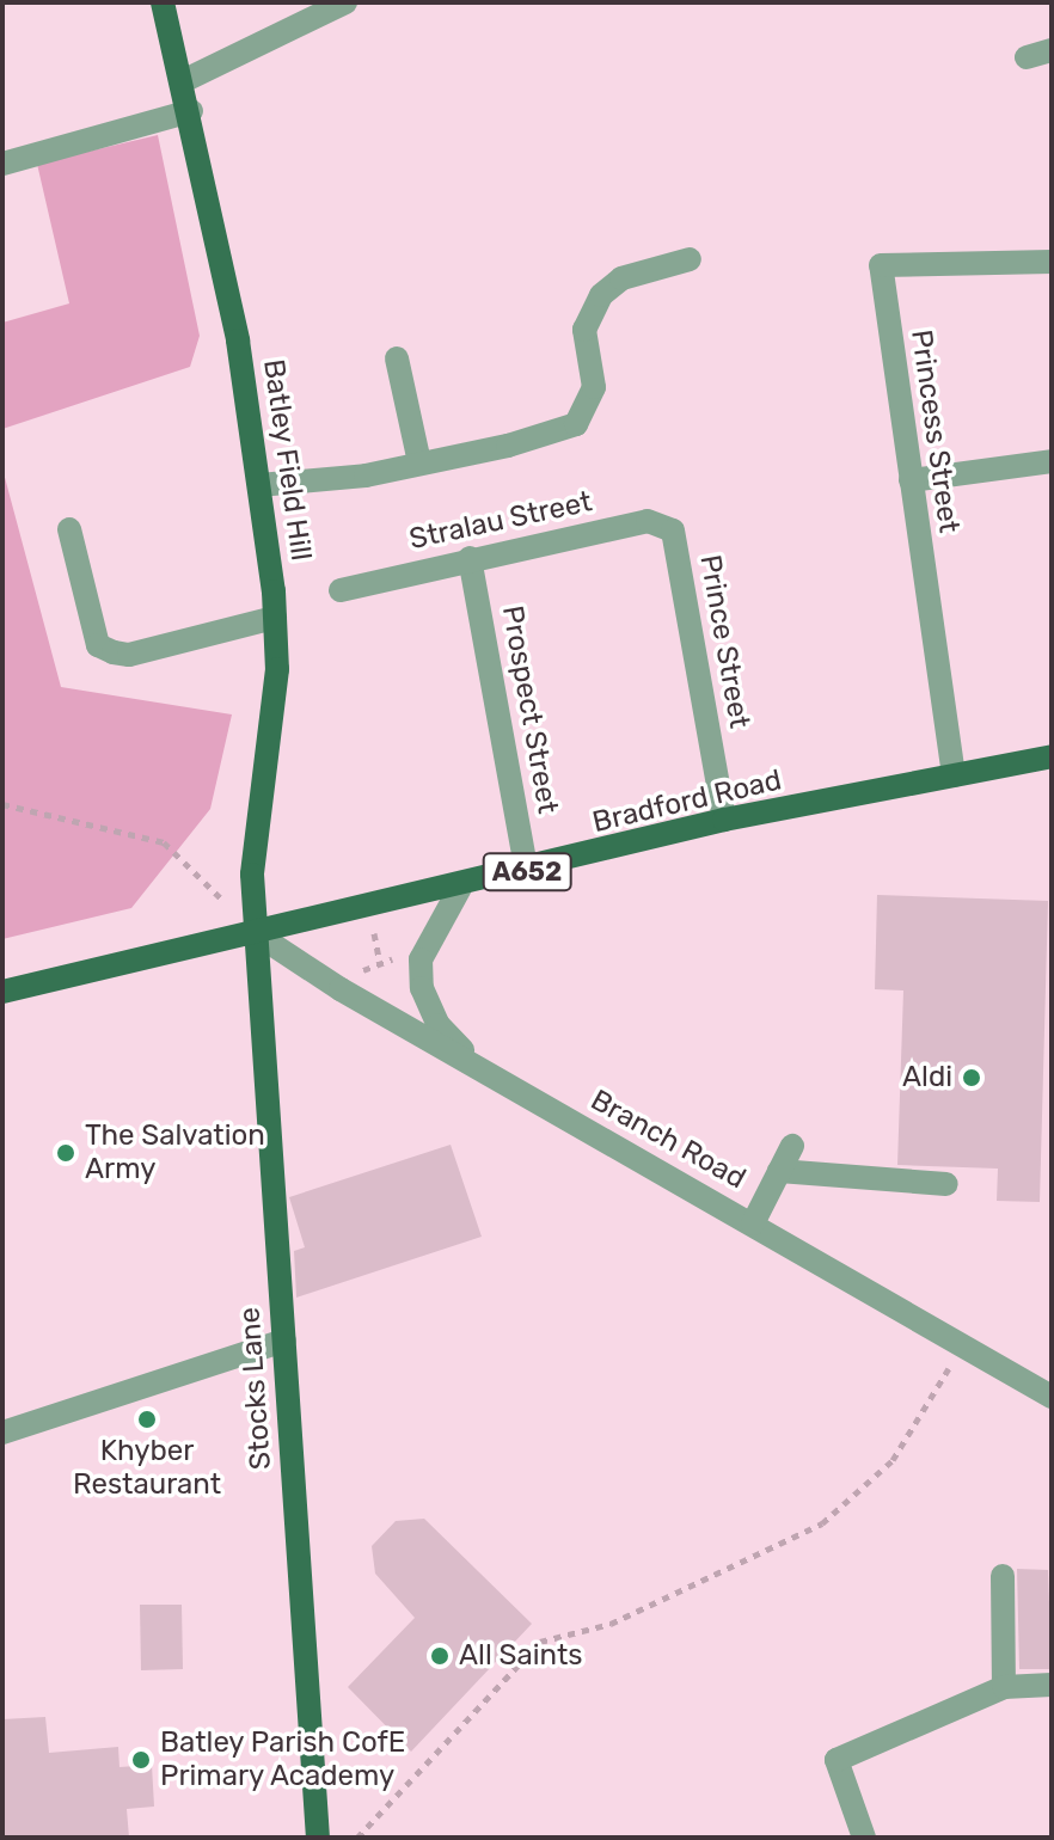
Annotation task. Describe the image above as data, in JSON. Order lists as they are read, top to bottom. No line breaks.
{"streets":{"main road":["Batley Field Hill","Bradford Road","A652","Stocks Lane"],"street":["Princess Street","Stralau Street","Prince Street","Prospect Street","Branch Road"]},"crossings":[["Princess Street","Bradford Road"],["Batley Field Hill","Bradford Road"],["Batley Field Hill","Branch Road"],["Batley Field Hill","Stocks Lane"],["Stralau Street","Prince Street"],["Stralau Street","Prospect Street"],["Prince Street","Bradford Road"],["Prospect Street","Bradford Road"],["Bradford Road","Branch Road"],["Bradford Road","Stocks Lane"],["Branch Road","Stocks Lane"]],"places":["Aldi","The Salvation Army","Khyber Restaurant","All Saints","Batley Parish CofE Primary Academy"]}
